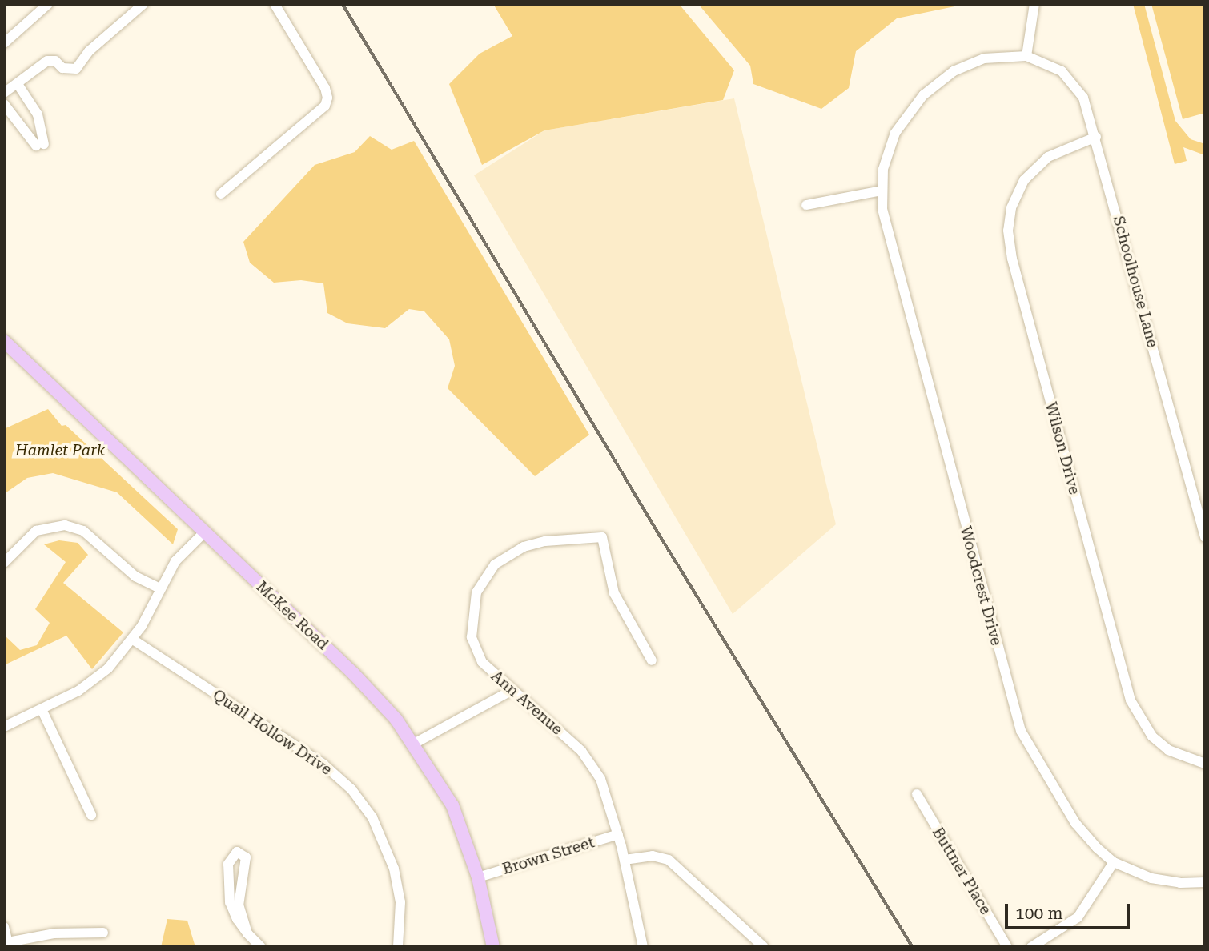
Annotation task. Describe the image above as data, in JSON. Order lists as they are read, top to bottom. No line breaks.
{"streets":{"main road":["McKee Road"],"street":["Schoolhouse Lane","Wilson Drive","Woodcrest Drive","Ann Avenue","Quail Hollow Drive","Brown Street","Buttner Place"]},"crossings":[["Schoolhouse Lane","Wilson Drive"],["Schoolhouse Lane","Woodcrest Drive"],["McKee Road","Brown Street"],["Ann Avenue","Brown Street"]],"parks":["Hamlet Park"],"scale_bar":"100 m"}
